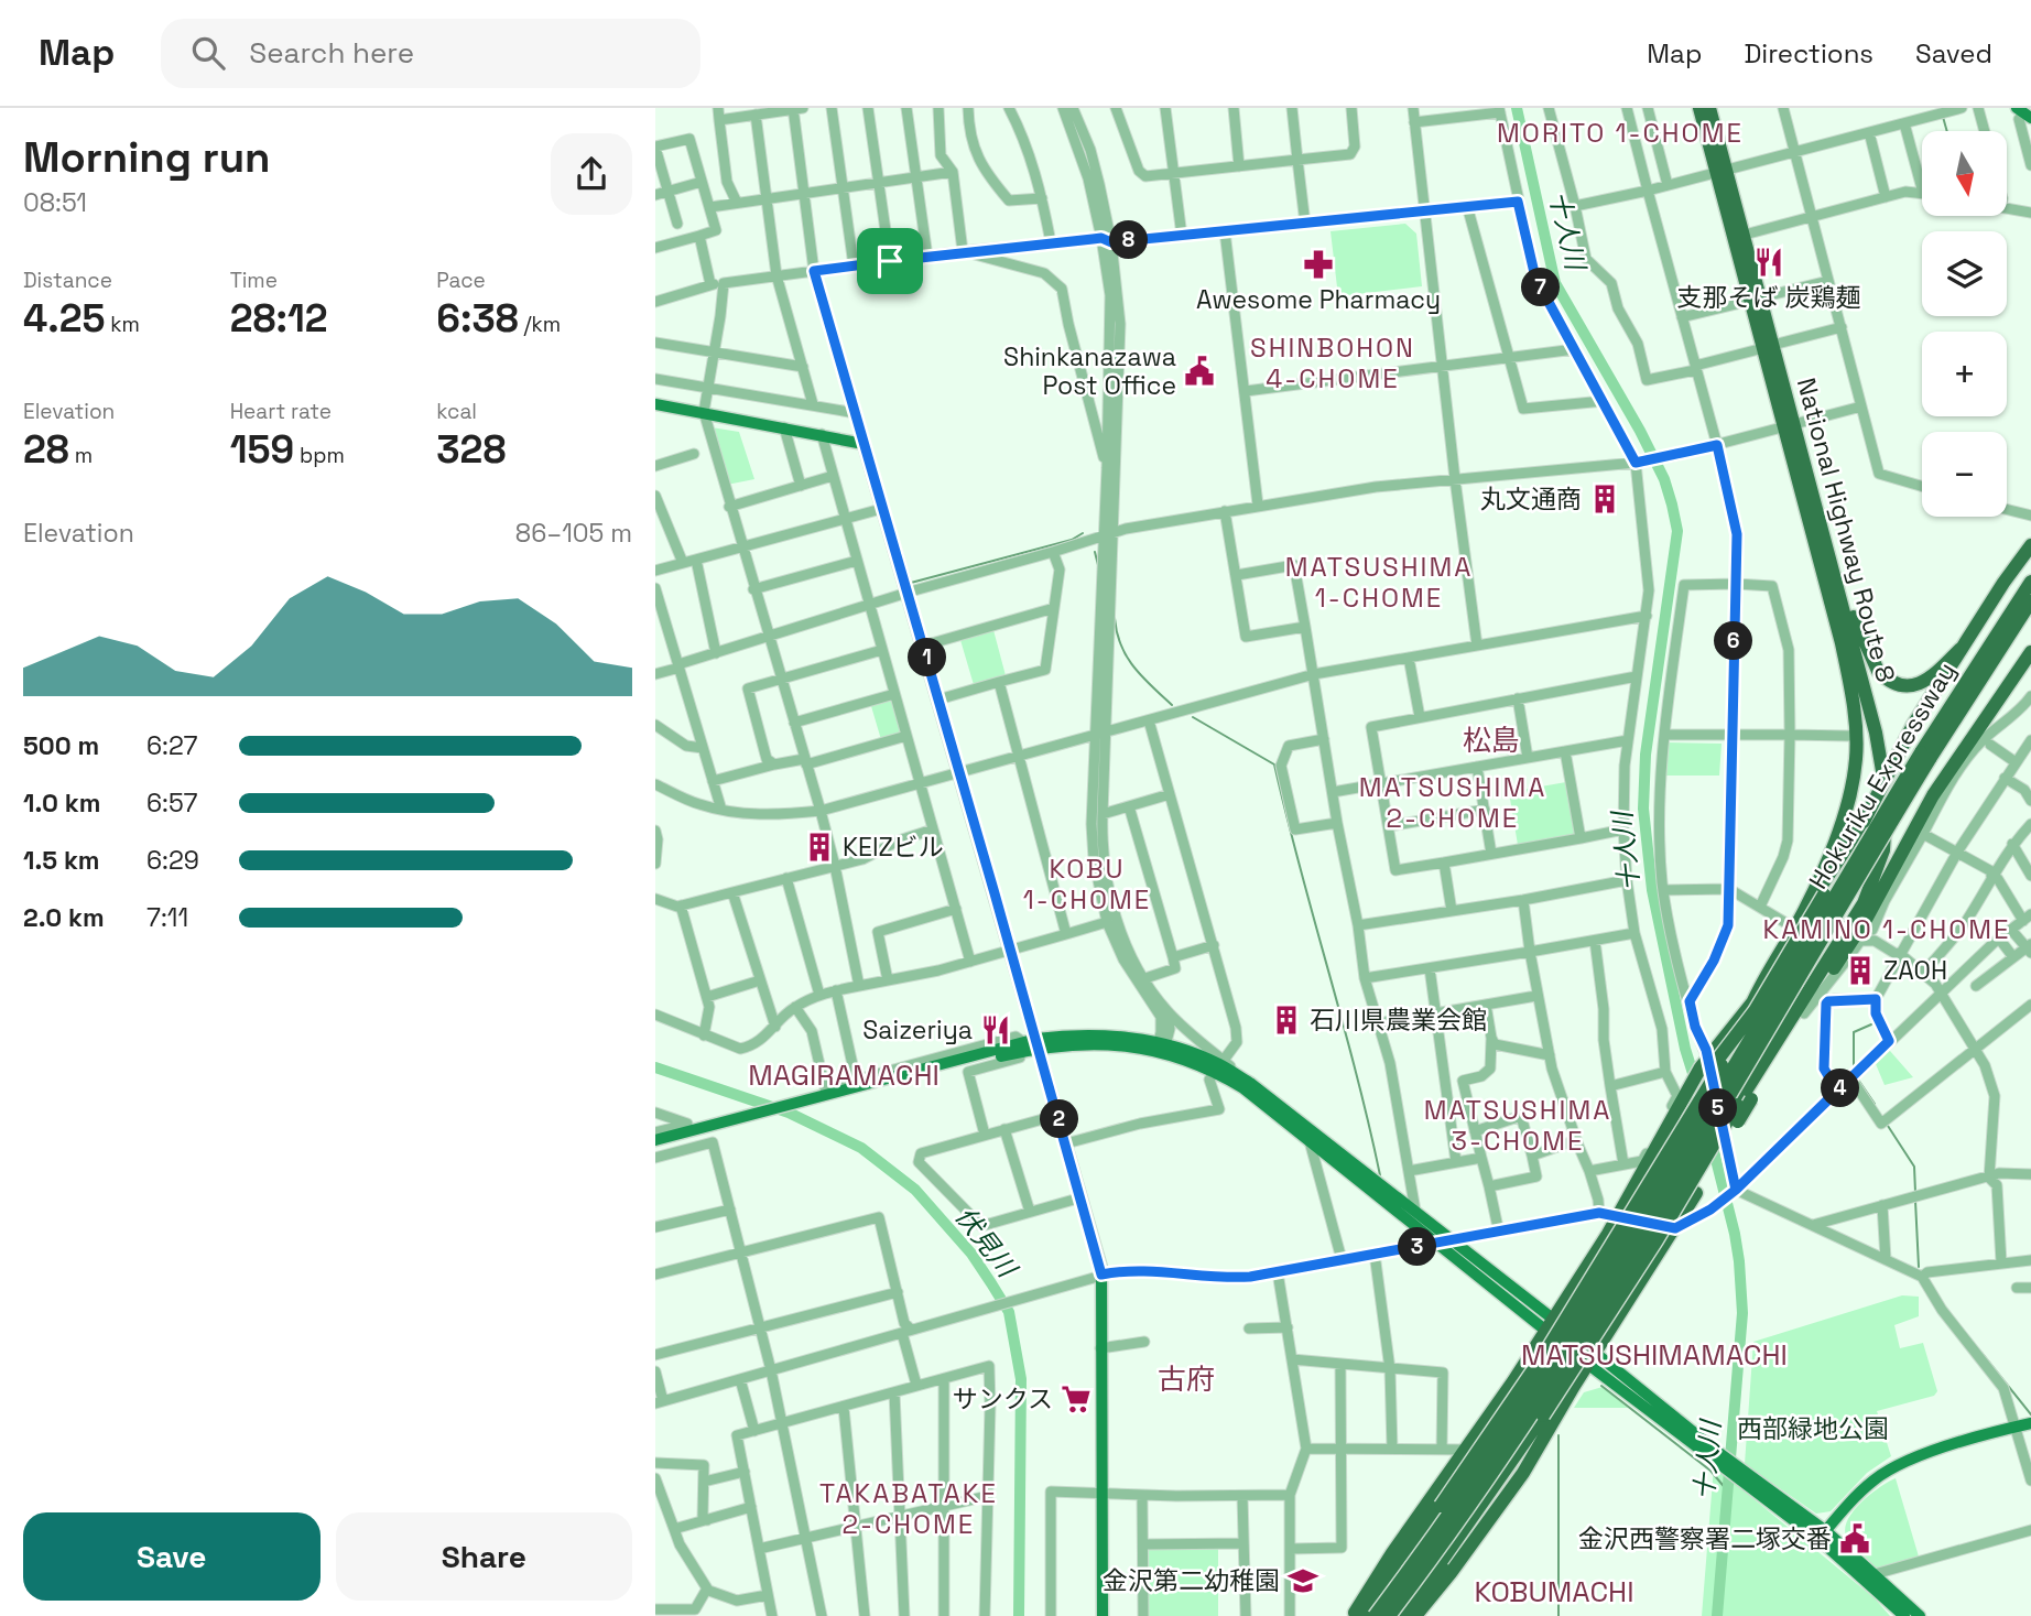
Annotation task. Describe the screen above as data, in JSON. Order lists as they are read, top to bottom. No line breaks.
{"streets":{"highway":["National Highway Route 8","Hokuriku Expressway"]},"districts":["MORITO 1-CHOME","SHINBOHON 4-CHOME","MATSUSHIMA 1-CHOME","松島","MATSUSHIMA 2-CHOME","KOBU 1-CHOME","KAMINO 1-CHOME","MAGIRAMACHI","MATSUSHIMA 3-CHOME","MATSUSHIMAMACHI","古府","TAKABATAKE 2-CHOME","KOBUMACHI"],"water":["十人川","伏見川"],"parks":["西部緑地公園"],"places":{"restaurant":["支那そば 炭鶏麺","Saizeriya"],"pharmacy":["Awesome Pharmacy"],"public building":["Shinkanazawa Post Office","金沢西警察署二塚交番"],"building":["丸文通商","KEIZビル","ZAOH","石川県農業会館"],"supermarket":["サンクス"],"school or university":["金沢第二幼稚園"]},"north":"bottom","page":{"header":"Map","search":"Search here","nav":["Map","Directions","Saved"],"heading":["Morning run","08:51"],"map_buttons":["+","−"],"pins":["8","7","6","1","4","5","2","3"],"stats":[["Distance","4.25 km"],["Time","28:12"],["Pace","6:38 /km"],["Elevation","28 m"],["Heart rate","159 bpm"],["kcal","328"]],"chart":["Elevation","86–105 m"],"list":[{"name":"500 m","note":"6:27"},{"name":"1.0 km","note":"6:57"},{"name":"1.5 km","note":"6:29"},{"name":"2.0 km","note":"7:11"}],"buttons":["Save","Share"]}}
